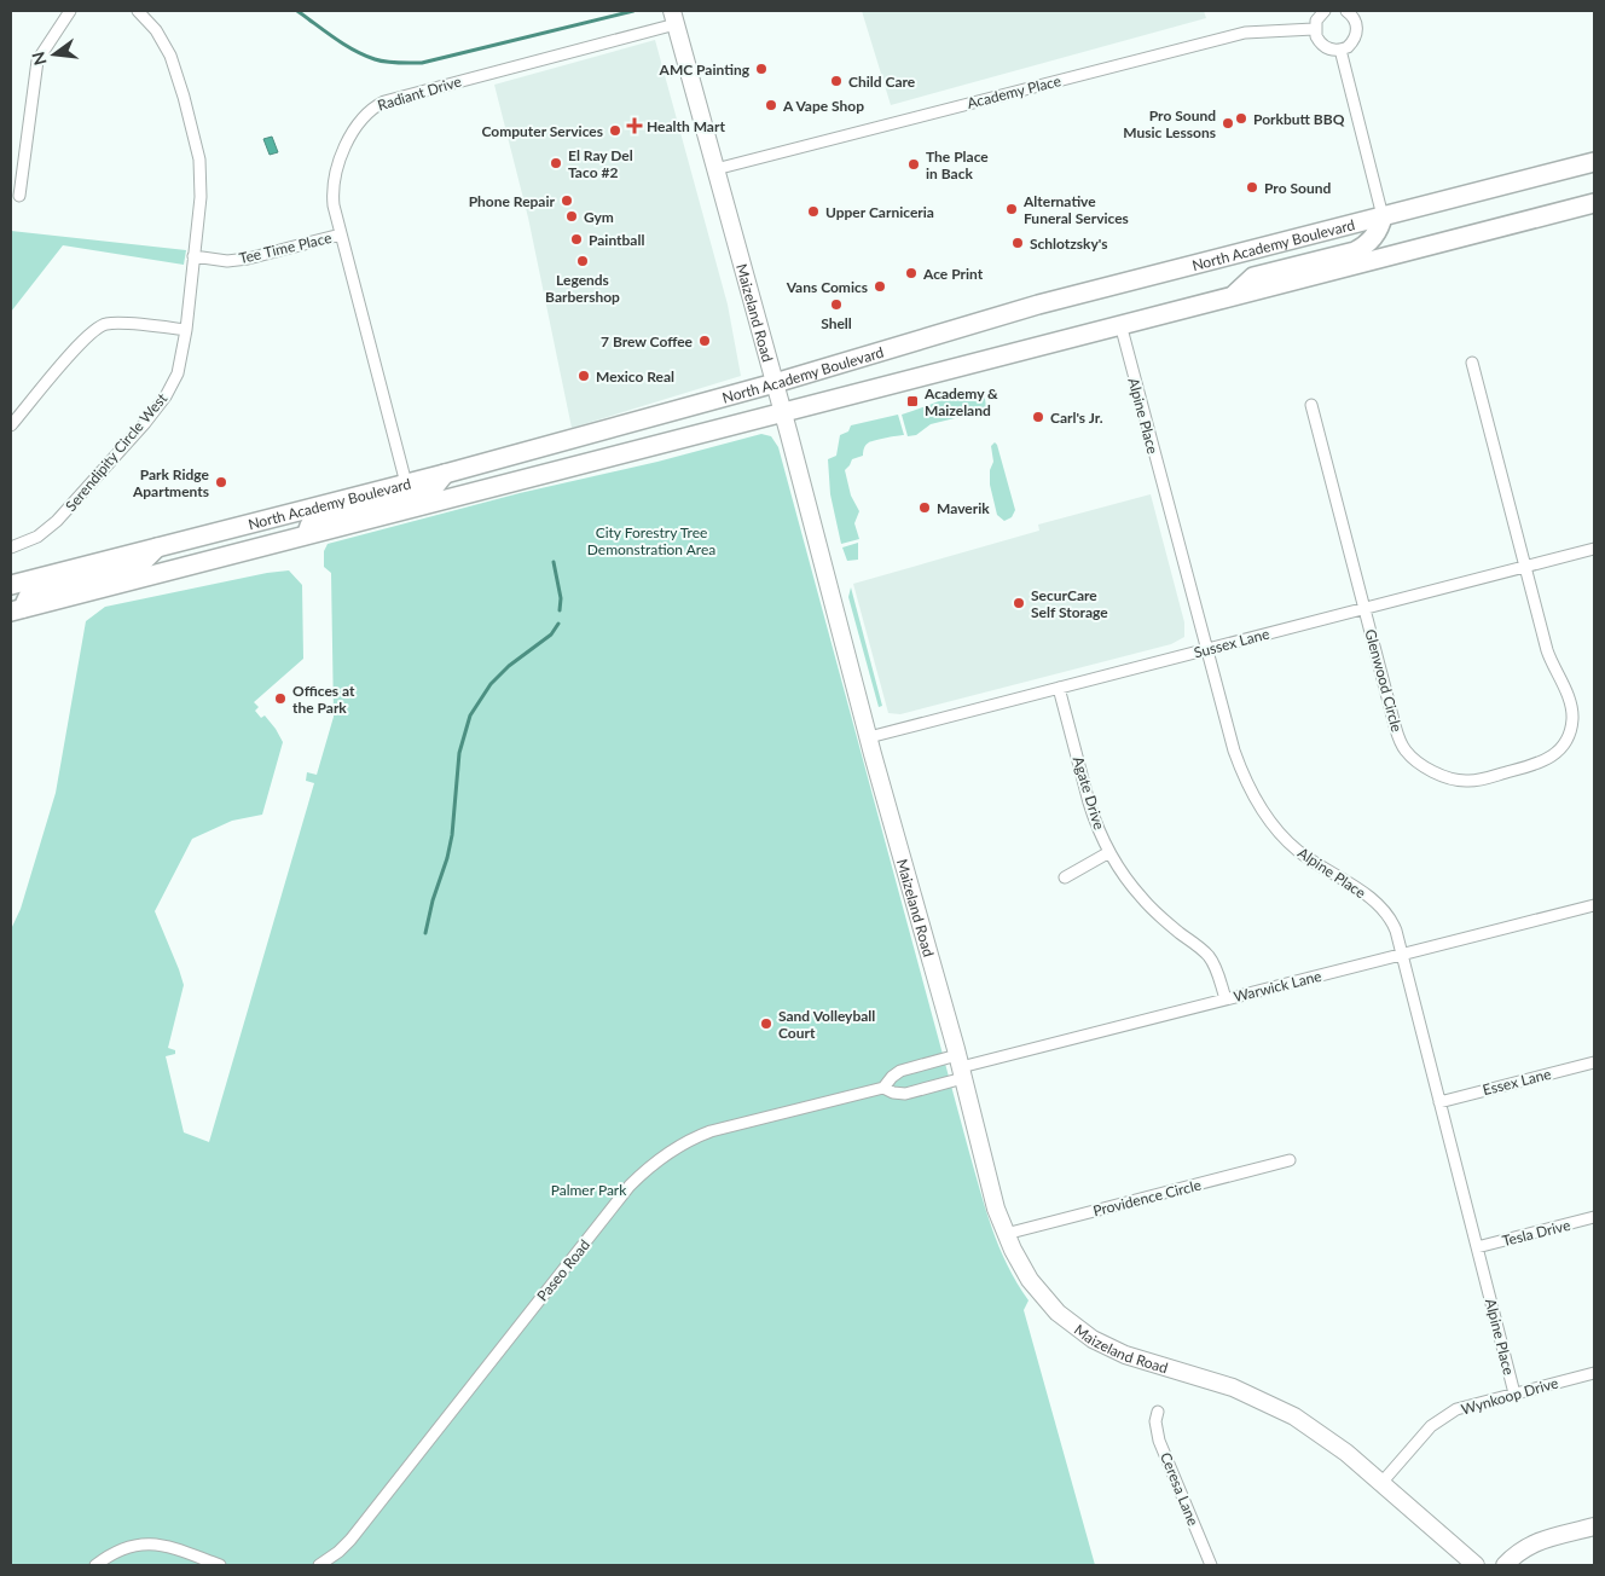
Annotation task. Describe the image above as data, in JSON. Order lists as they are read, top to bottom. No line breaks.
{"streets":{"main road":["North Academy Boulevard","Maizeland Road"],"street":["Academy Place","Radiant Drive","Tee Time Place","Alpine Place","Serendipity Circle West","Sussex Lane","Glenwood Circle","Agate Drive","Warwick Lane","Essex Lane","Providence Circle","Tesla Drive","Paseo Road","Wynkoop Drive","Ceresa Lane"]},"crossings":[["Academy Place","Maizeland Road"],["Radiant Drive","North Academy Boulevard"],["Radiant Drive","Tee Time Place"],["Radiant Drive","Maizeland Road"],["North Academy Boulevard","Maizeland Road"],["North Academy Boulevard","Alpine Place"],["Tee Time Place","Serendipity Circle West"],["Maizeland Road","Sussex Lane"],["Maizeland Road","Warwick Lane"],["Maizeland Road","Providence Circle"],["Maizeland Road","Paseo Road"],["Maizeland Road","Wynkoop Drive"],["Alpine Place","Sussex Lane"],["Alpine Place","Warwick Lane"],["Alpine Place","Essex Lane"],["Alpine Place","Tesla Drive"],["Alpine Place","Wynkoop Drive"],["Sussex Lane","Glenwood Circle"],["Sussex Lane","Agate Drive"],["Agate Drive","Warwick Lane"],["Warwick Lane","Paseo Road"]],"parks":["City Forestry Tree Demonstration Area","Palmer Park"],"places":{"other":["AMC Painting","Child Care","A Vape Shop","Porkbutt BBQ","Pro Sound Music Lessons","Computer Services","El Ray Del Taco #2","The Place in Back","Pro Sound","Phone Repair","Alternative Funeral Services","Upper Carniceria","Gym","Paintball","Schlotzsky's","Legends Barbershop","Ace Print","Vans Comics","Shell","7 Brew Coffee","Mexico Real","Carl's Jr.","Park Ridge Apartments","Maverik","SecurCare Self Storage","Offices at the Park","Sand Volleyball Court"],"health":["Health Mart"],"transit":["Academy & Maizeland"]},"north":"left"}
